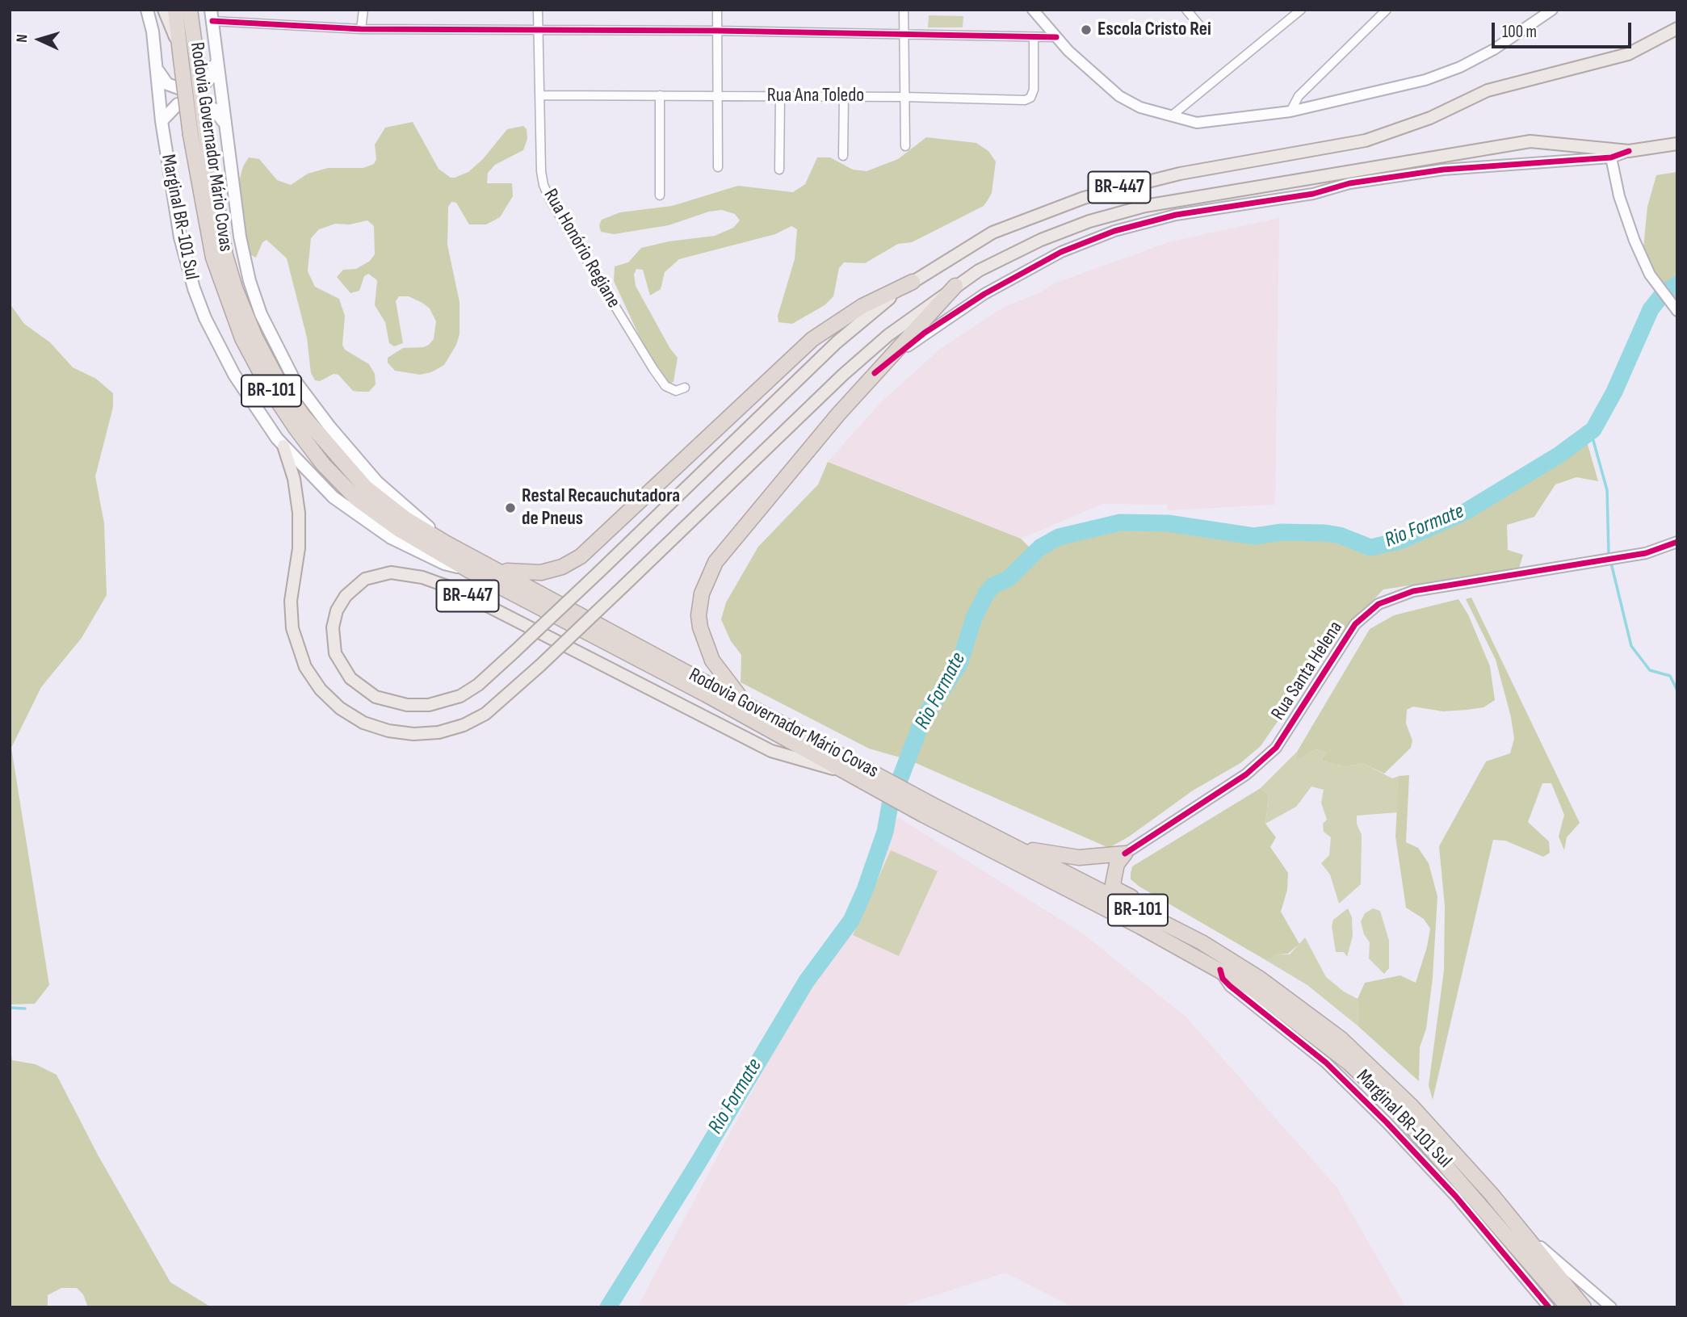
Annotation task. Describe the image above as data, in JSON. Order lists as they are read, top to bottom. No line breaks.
{"streets":{"highway":["Rodovia Governador Mário Covas","BR-101"],"main road":["BR-447","Marginal BR-101 Sul"],"street":["Rua Ana Toledo","Rua Honório Regiane","Rua Santa Helena"]},"crossings":[["Rua Ana Toledo","Rua Honório Regiane"],["Rodovia Governador Mário Covas","BR-447"],["Rodovia Governador Mário Covas","Marginal BR-101 Sul"],["BR-447","Marginal BR-101 Sul"]],"water":["Rio Formate"],"places":["Escola Cristo Rei","Restal Recauchutadora de Pneus"],"scale_bar":"100 m","north":"left"}
